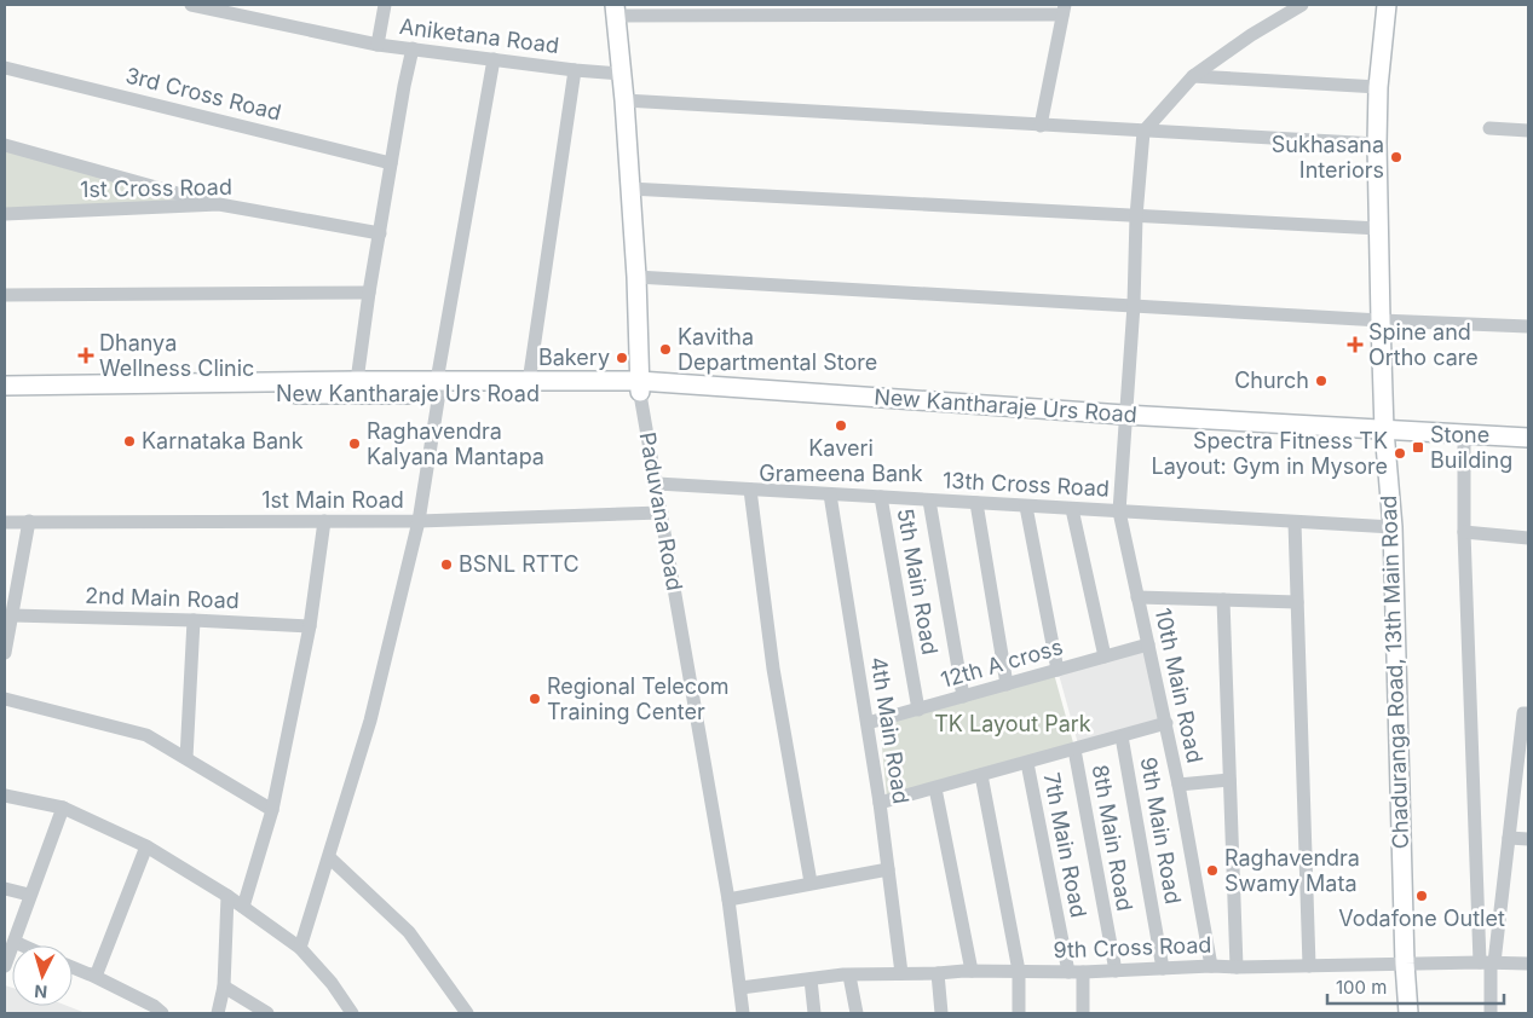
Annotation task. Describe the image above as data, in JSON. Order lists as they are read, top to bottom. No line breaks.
{"streets":{"main road":["New Kantharaje Urs Road","Paduvana Road","Chaduranga Road, 13th Main Road"],"street":["Aniketana Road","3rd Cross Road","1st Cross Road","13th Cross Road","1st Main Road","5th Main Road","2nd Main Road","12th A cross","10th Main Road","4th Main Road","9th Main Road","8th Main Road","7th Main Road","9th Cross Road"]},"crossings":[["Aniketana Road","Paduvana Road"],["New Kantharaje Urs Road","Paduvana Road"],["New Kantharaje Urs Road","Chaduranga Road, 13th Main Road"],["New Kantharaje Urs Road","10th Main Road"],["13th Cross Road","Paduvana Road"],["13th Cross Road","5th Main Road"],["13th Cross Road","Chaduranga Road, 13th Main Road"],["13th Cross Road","10th Main Road"],["13th Cross Road","4th Main Road"],["1st Main Road","Paduvana Road"],["Paduvana Road","9th Cross Road"],["5th Main Road","12th A cross"],["12th A cross","10th Main Road"],["12th A cross","4th Main Road"],["Chaduranga Road, 13th Main Road","9th Cross Road"],["10th Main Road","9th Cross Road"],["4th Main Road","9th Cross Road"],["9th Main Road","9th Cross Road"],["8th Main Road","9th Cross Road"],["7th Main Road","9th Cross Road"]],"parks":["TK Layout Park"],"places":{"other":["Sukhasana Interiors","Kavitha Departmental Store","Bakery","Church","Kaveri Grameena Bank","Karnataka Bank","Raghavendra Kalyana Mantapa","Spectra Fitness TK Layout: Gym in Mysore","BSNL RTTC","Regional Telecom Training Center","Raghavendra Swamy Mata","Vodafone Outlet"],"health":["Spine and Ortho care","Dhanya Wellness Clinic"],"transit":["Stone Building"]},"scale_bar":"100 m","north":"bottom"}
